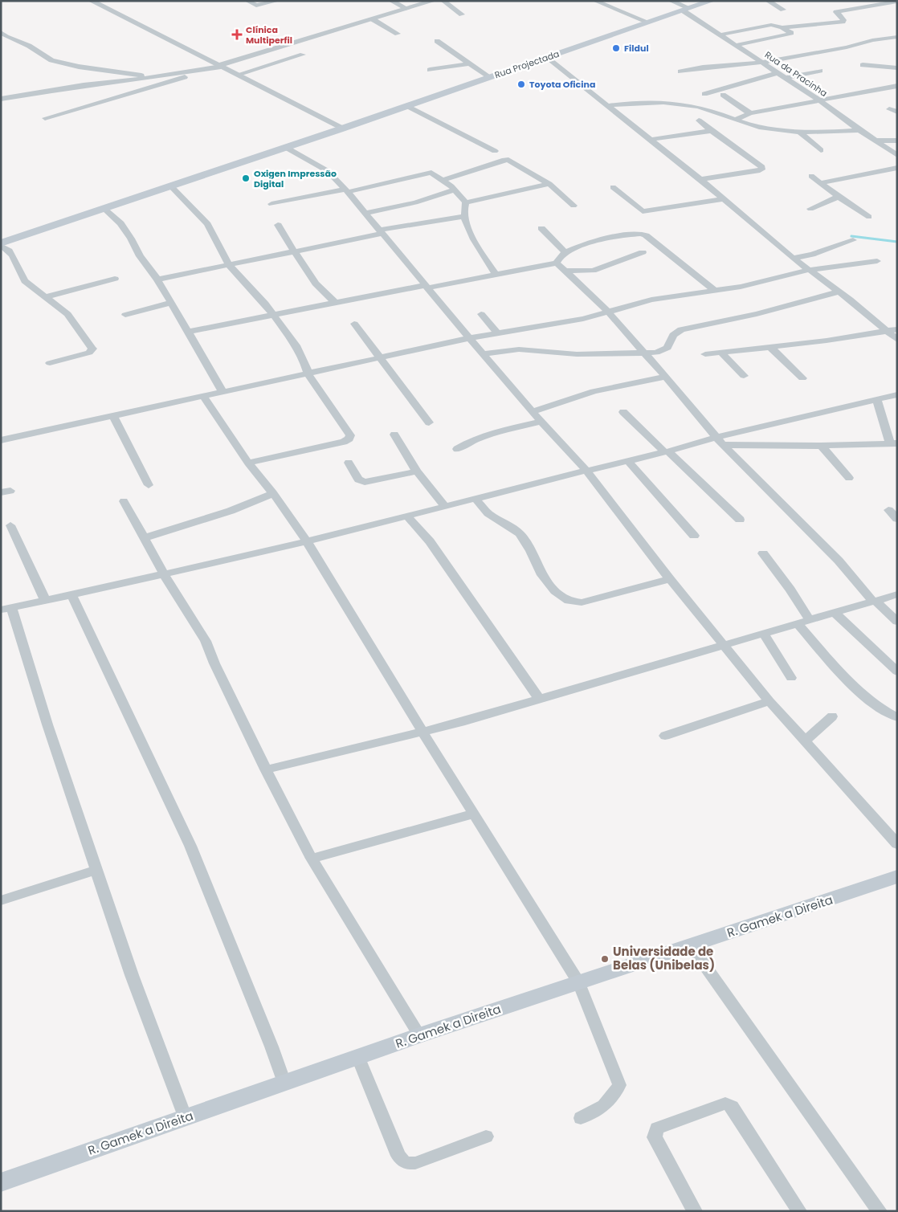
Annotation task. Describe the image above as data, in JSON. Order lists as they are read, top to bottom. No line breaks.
{"streets":{"main road":["Rua Projectada","R. Gamek a Direita"],"street":["Rua da Pracinha"]},"crossings":[["Rua Projectada","Rua da Pracinha"]],"places":{"health":["Clínica Multiperfil"],"other":["Fildul","Toyota Oficina","Oxigen Impressão Digital","Universidade de Belas (Unibelas)"]}}
